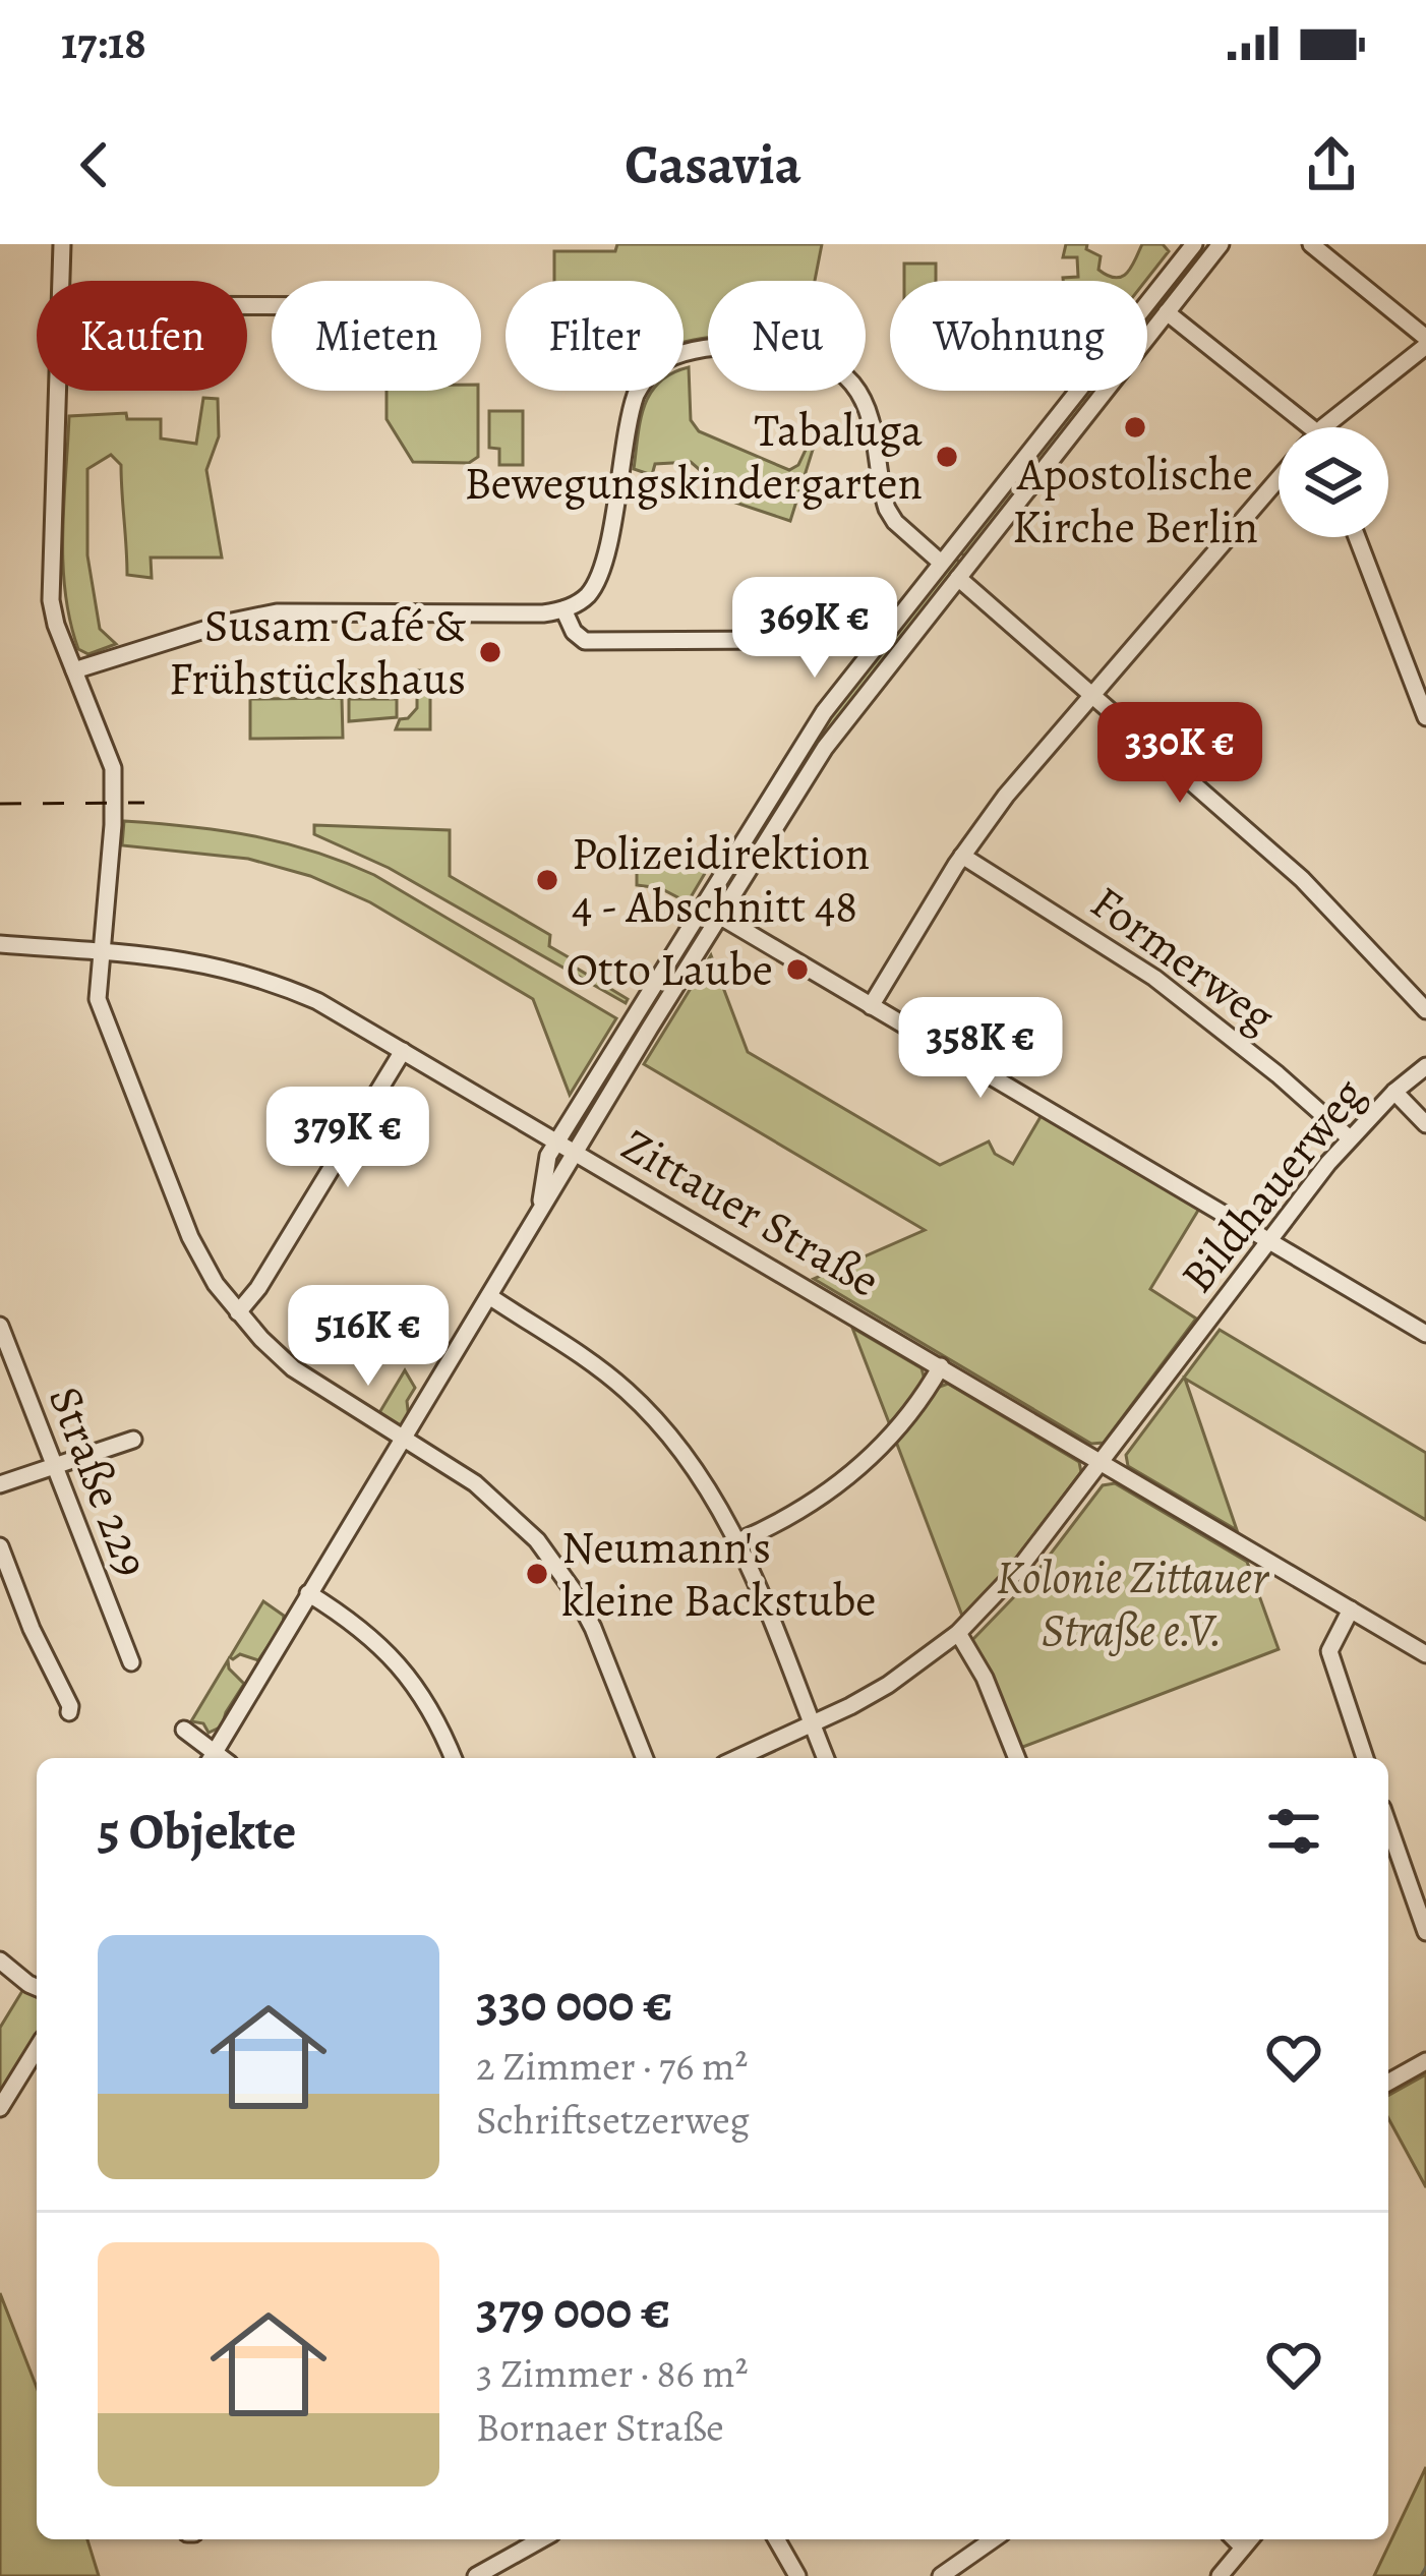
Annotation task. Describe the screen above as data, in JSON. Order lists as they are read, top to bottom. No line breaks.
{"streets":{"street":["Formerweg","Bildhauerweg","Zittauer Straße","Straße 229"]},"crossings":[["Formerweg","Bildhauerweg"],["Bildhauerweg","Zittauer Straße"]],"parks":["Kolonie Zittauer Straße e.V."],"places":["Apostolische Kirche Berlin","Tabaluga Bewegungskindergarten","Susam Café & Frühstückshaus","Polizeidirektion 4 - Abschnitt 48","Otto Laube","Neumann's kleine Backstube"],"page":{"status":"17:18","header":"Casavia","chip":["Kaufen","Mieten","Filter","Neu","Wohnung"],"price":["369K €","330K €","358K €","379K €","516K €"],"heading":"5 Objekte","list":[{"name":"330 000 €","note":"2 Zimmer · 76 m² · Schriftsetzerweg"},{"name":"379 000 €","note":"3 Zimmer · 86 m² · Bornaer Straße"}]}}
